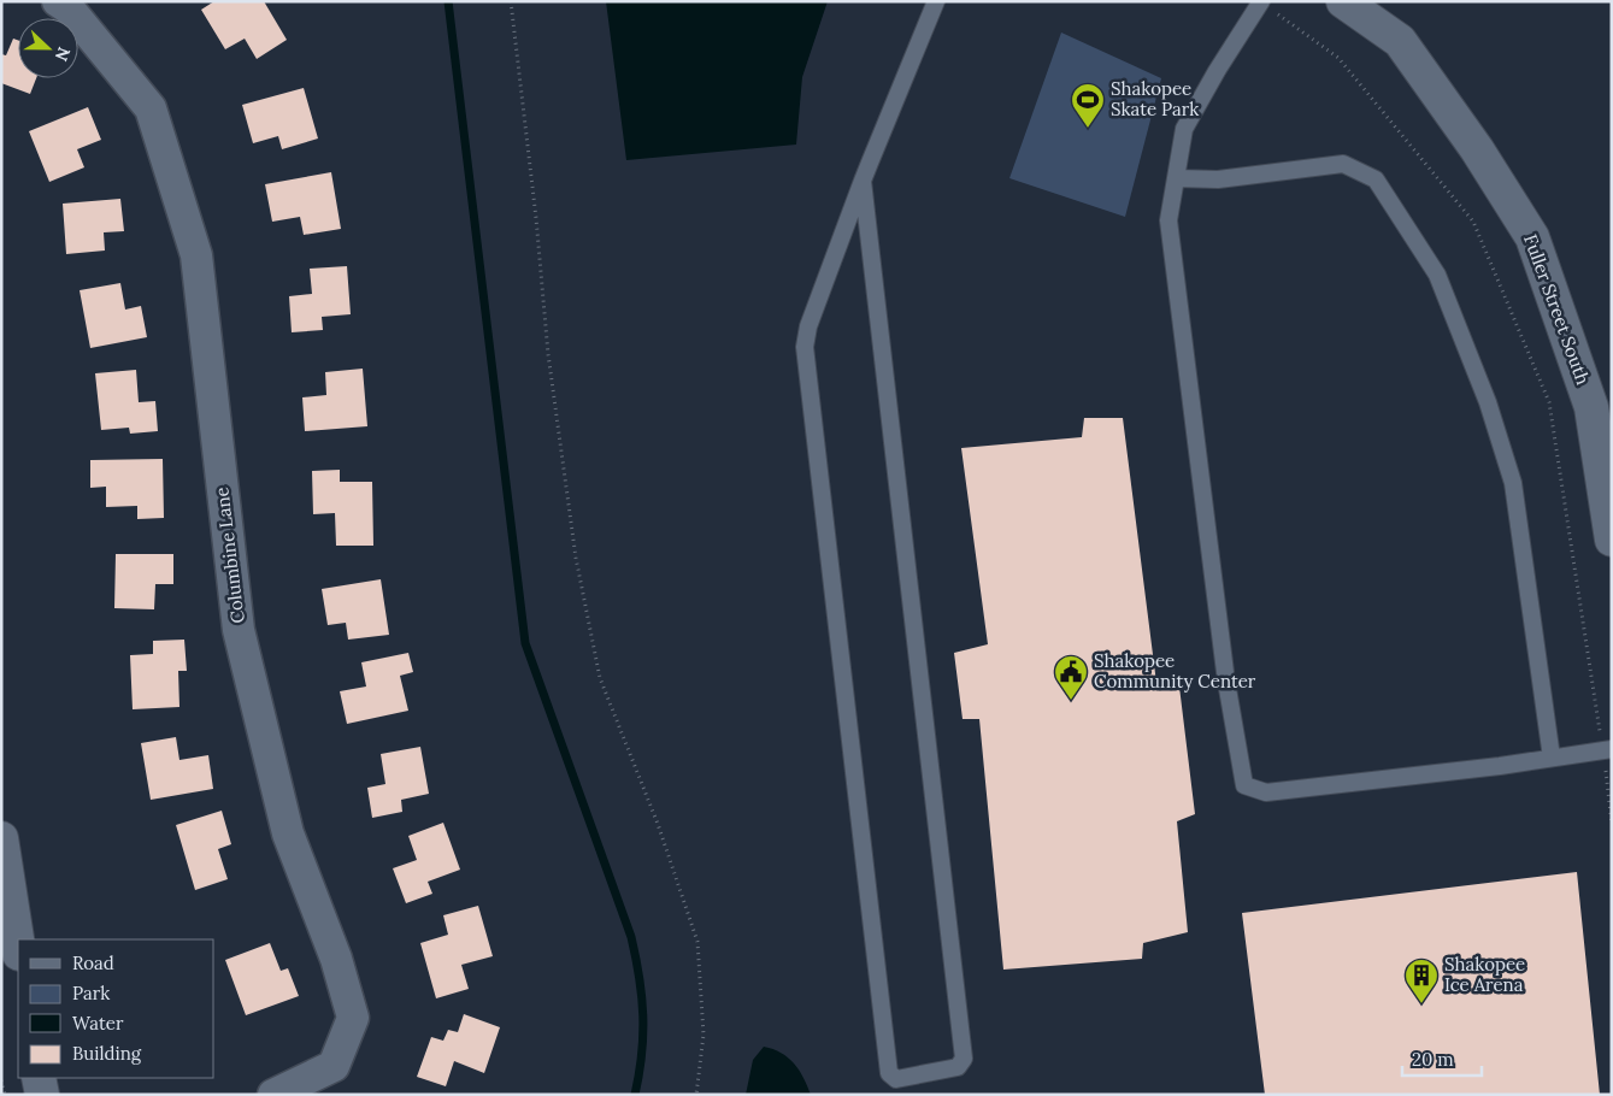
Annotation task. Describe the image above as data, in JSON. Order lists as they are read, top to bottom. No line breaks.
{"streets":{"street":["Fuller Street South","Columbine Lane"]},"places":{"sports":["Shakopee Skate Park"],"public building":["Shakopee Community Center"],"building":["Shakopee Ice Arena"]},"legend":["Road","Park","Water","Building"],"scale_bar":"20 m","north":"right"}
